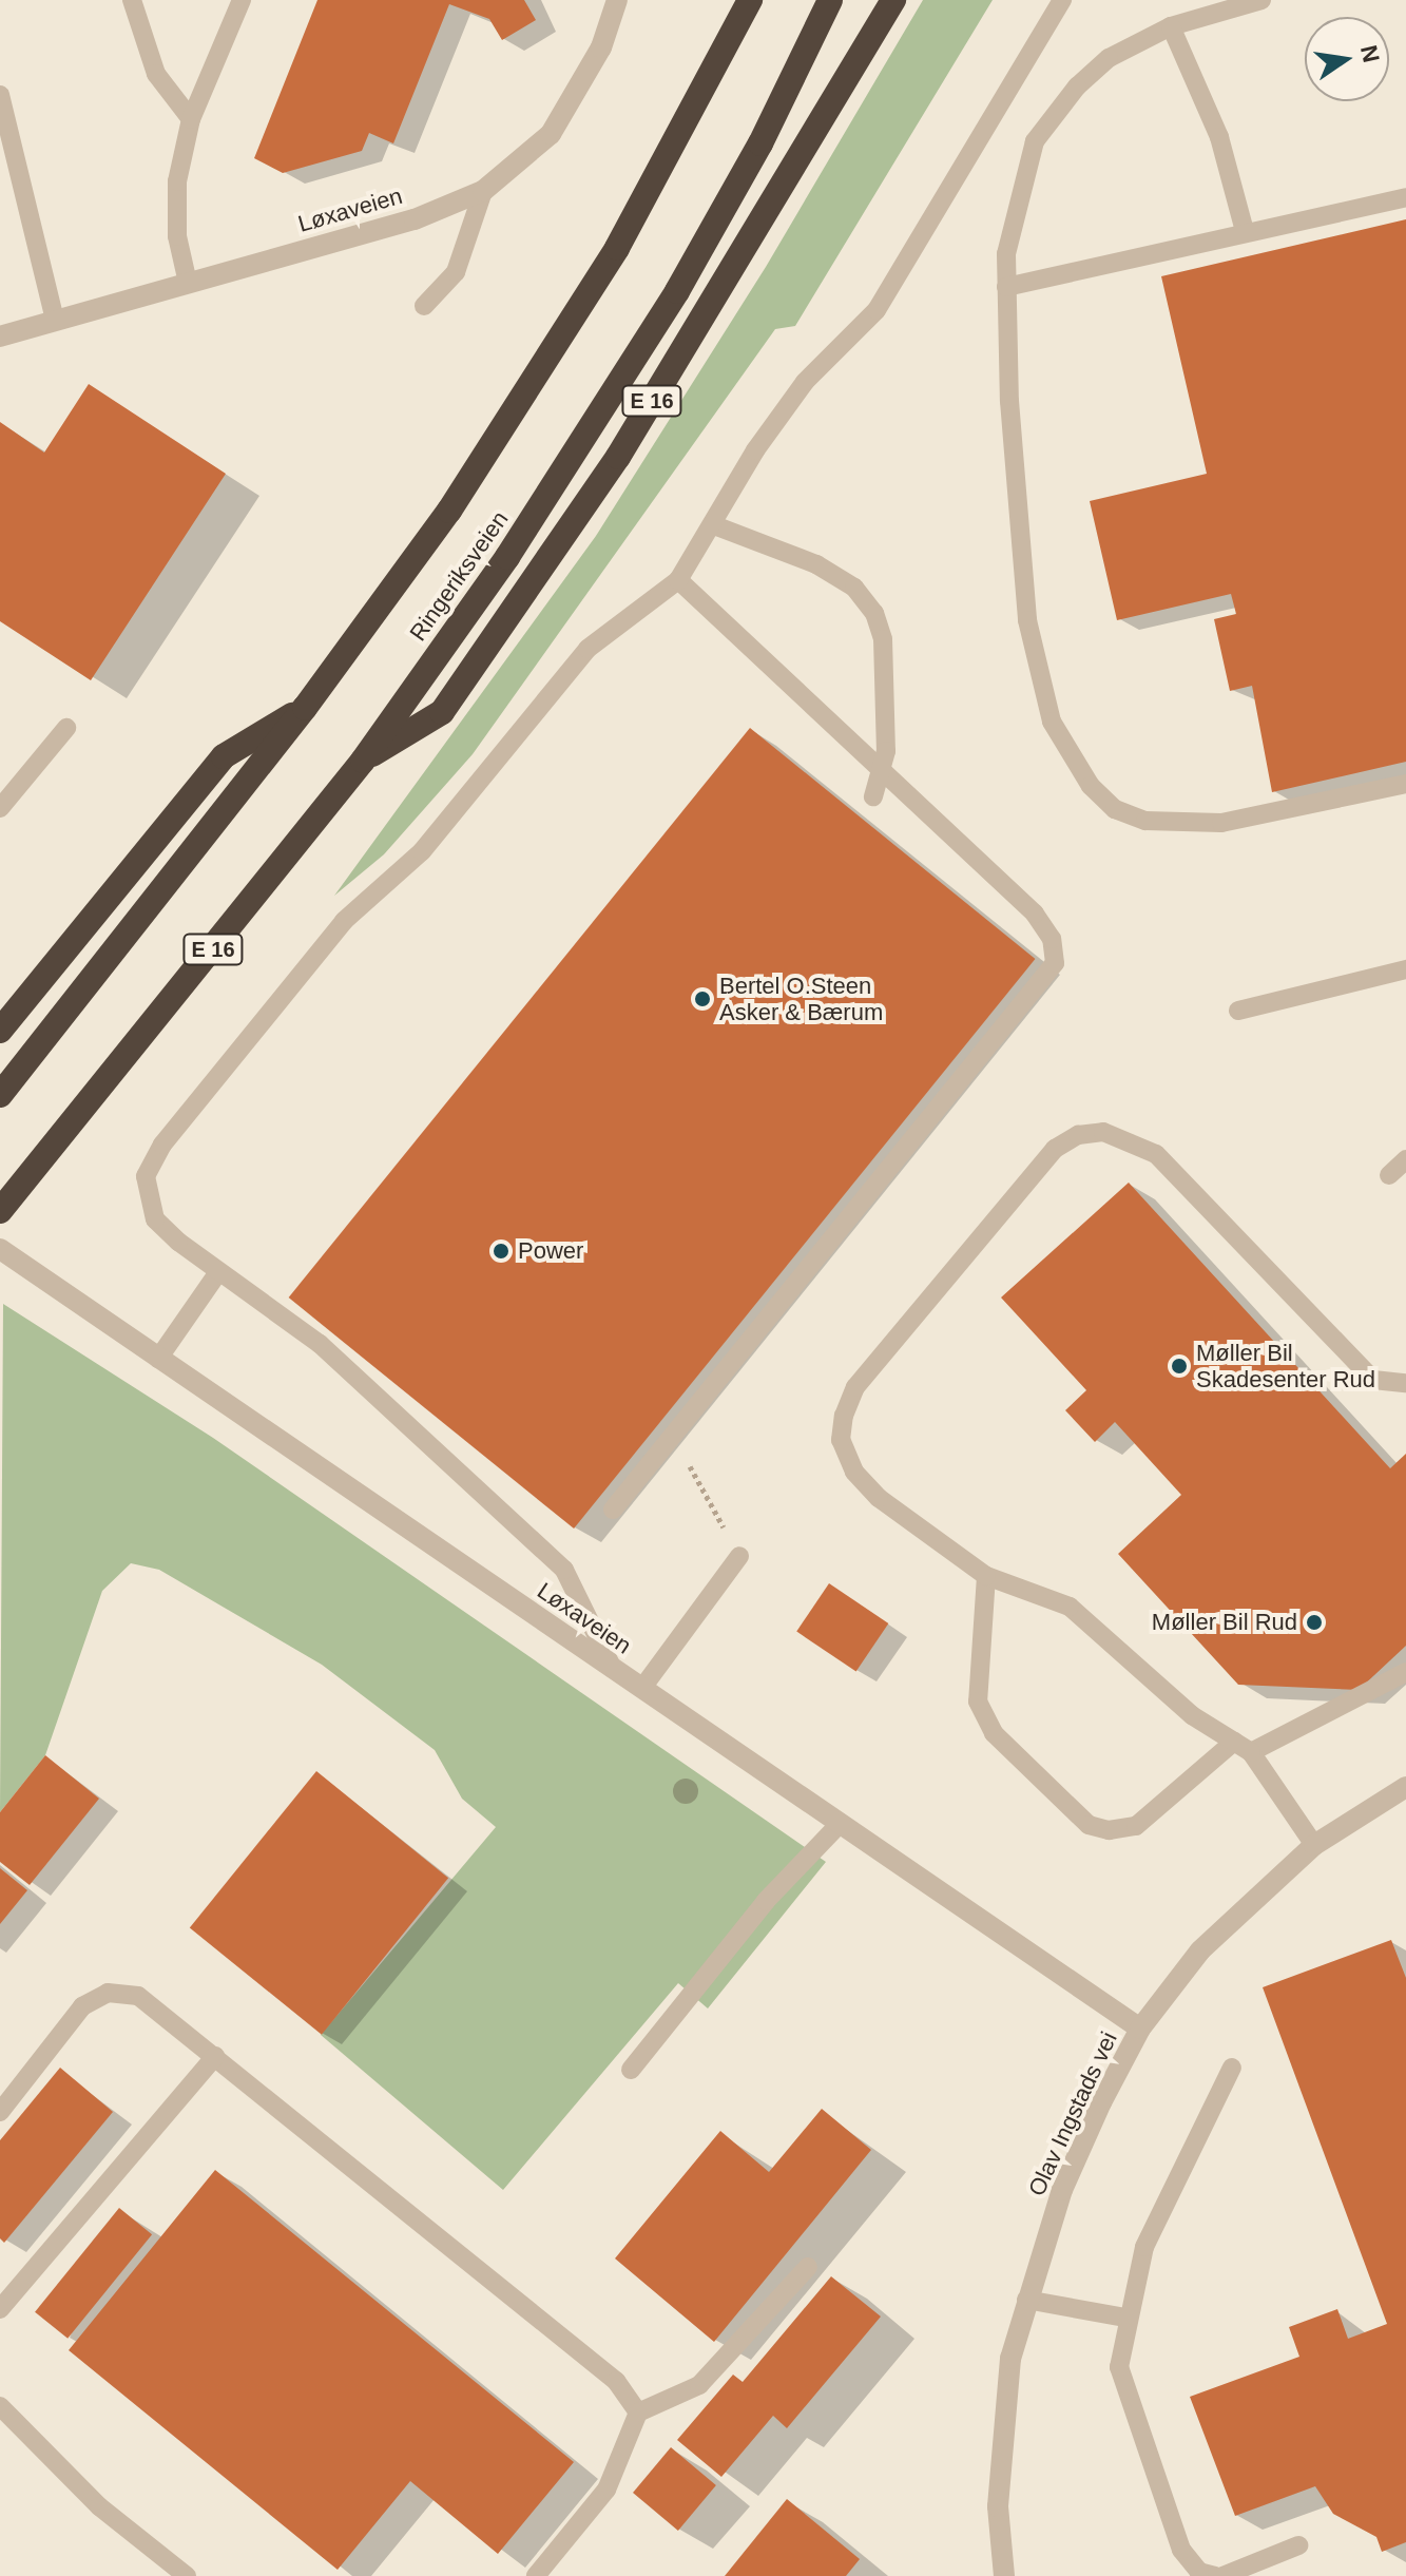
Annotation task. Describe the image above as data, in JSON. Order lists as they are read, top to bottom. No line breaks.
{"streets":{"highway":["E 16","Ringeriksveien"],"street":["Løxaveien","Olav Ingstads vei"]},"crossings":[["Løxaveien","Olav Ingstads vei"],["E 16","Ringeriksveien"]],"places":["Bertel O.Steen Asker & Bærum","Power","Møller Bil Skadesenter Rud","Møller Bil Rud"],"north":"right"}
